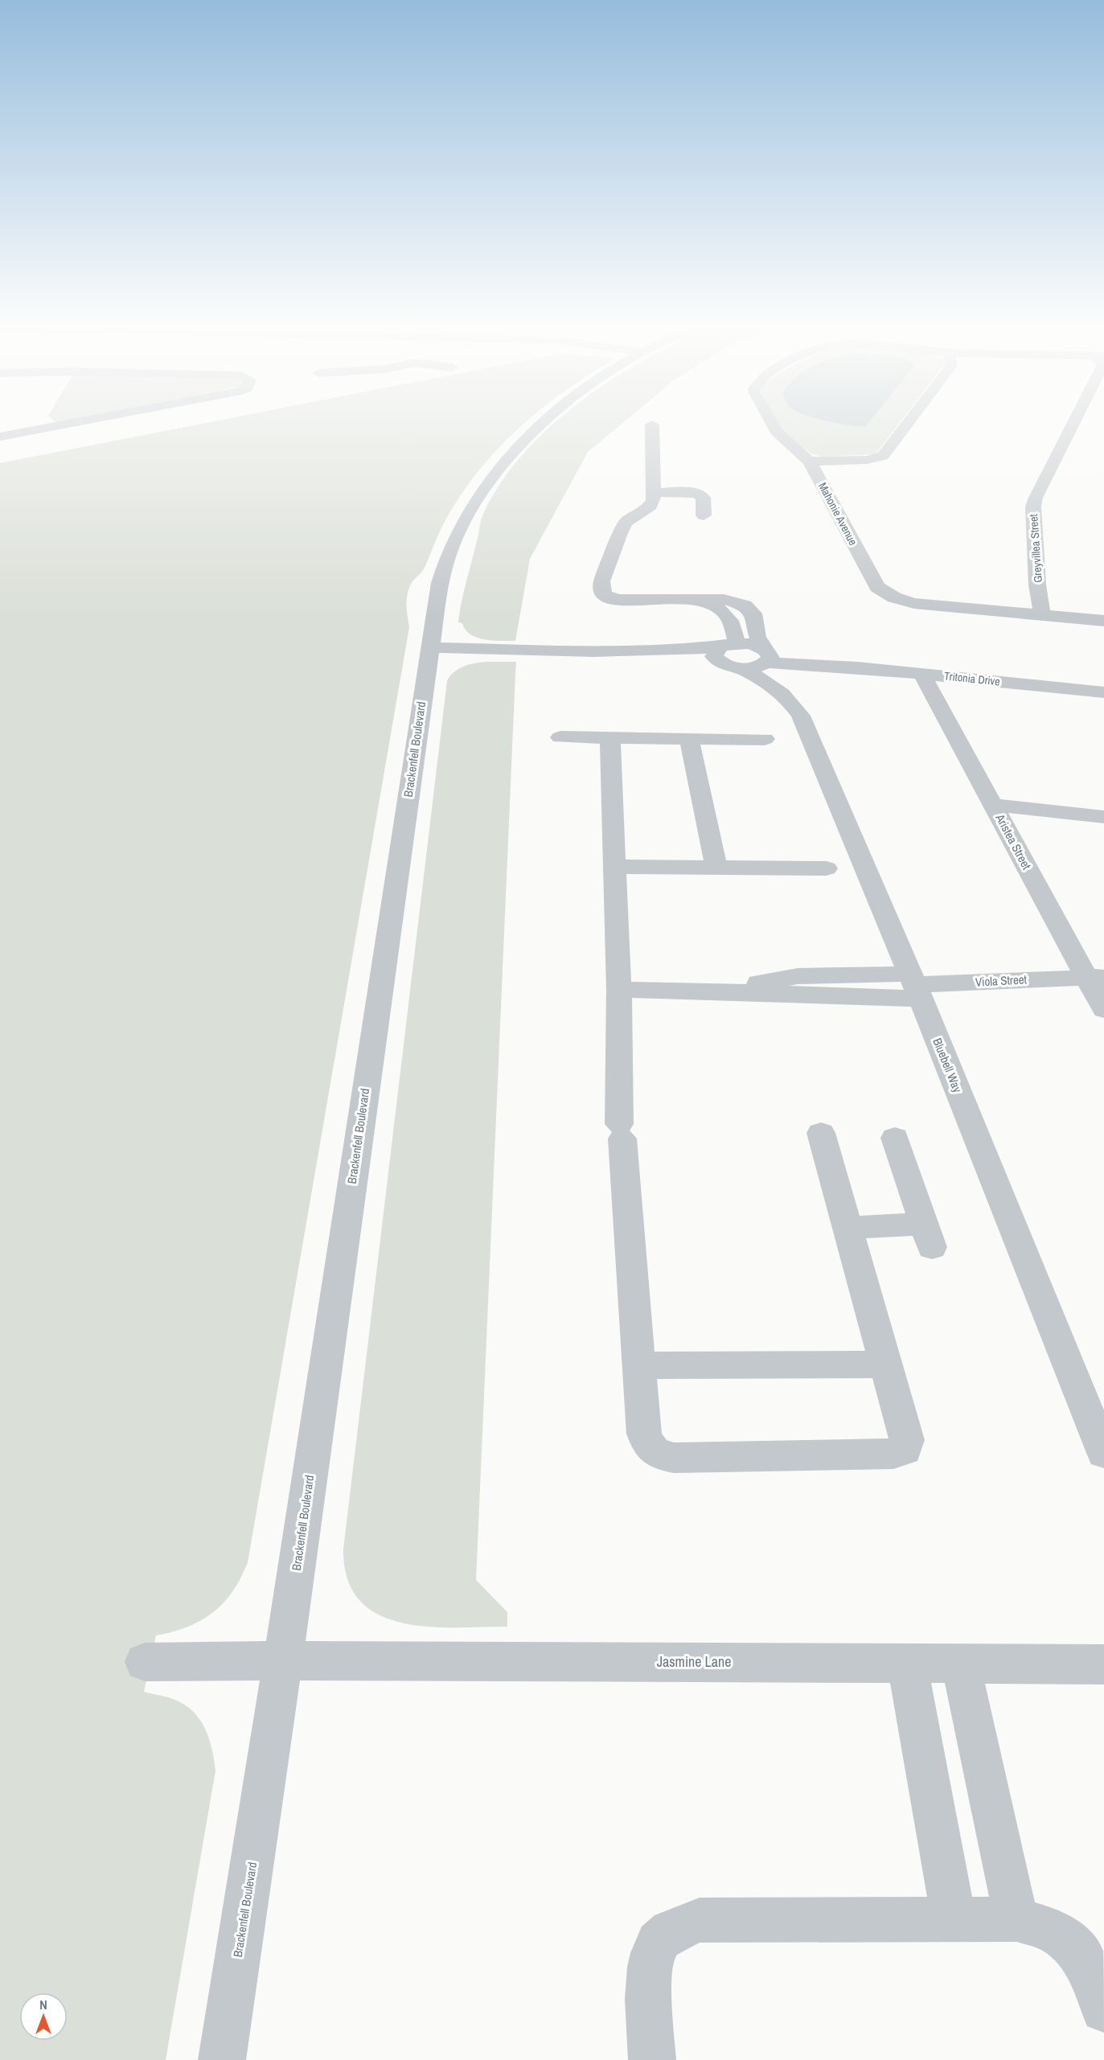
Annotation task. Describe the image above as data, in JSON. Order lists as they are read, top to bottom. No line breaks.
{"streets":{"street":["Mahonie Avenue","Greyvillea Street","Tritonia Drive","Brackenfell Boulevard","Aristea Street","Viola Street","Bluebell Way","Jasmine Lane"]},"crossings":[["Mahonie Avenue","Greyvillea Street"],["Tritonia Drive","Aristea Street"],["Tritonia Drive","Bluebell Way"],["Brackenfell Boulevard","Jasmine Lane"],["Aristea Street","Viola Street"],["Viola Street","Bluebell Way"]],"north":"top"}
